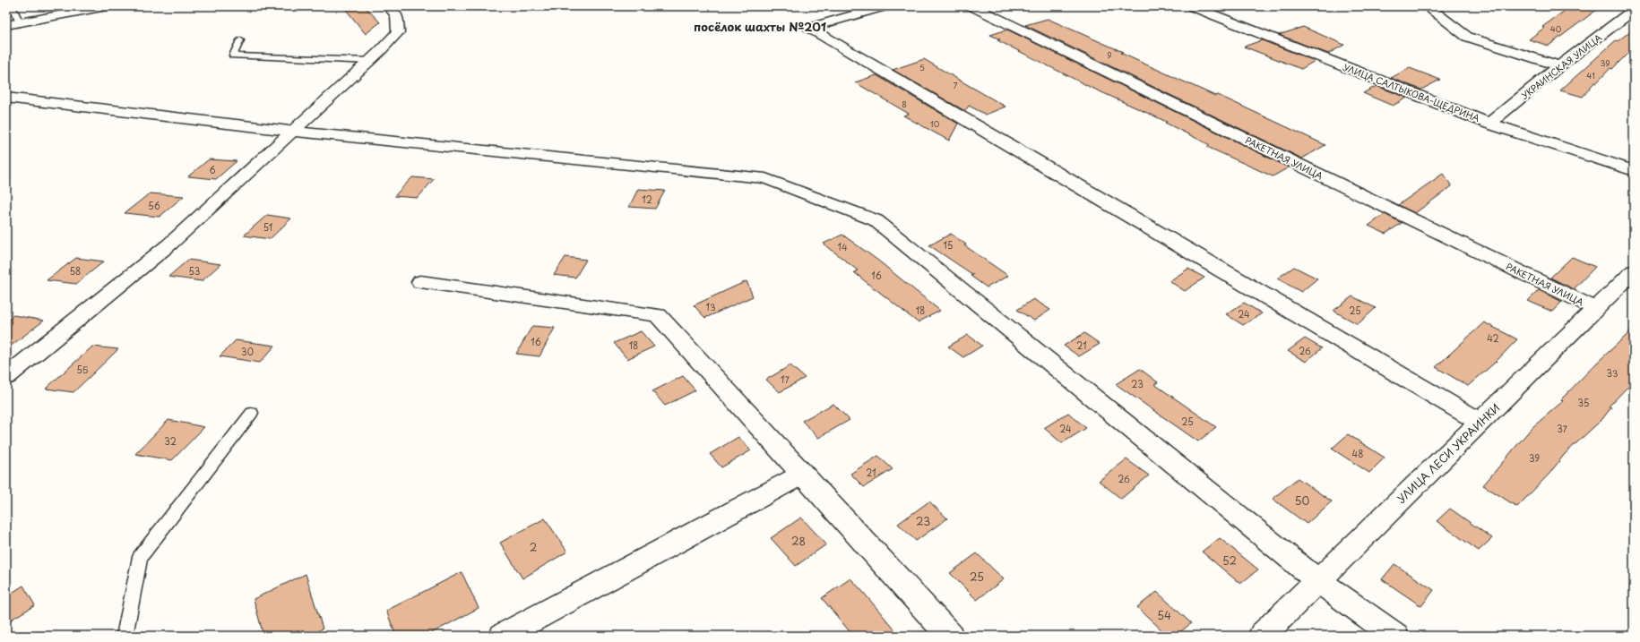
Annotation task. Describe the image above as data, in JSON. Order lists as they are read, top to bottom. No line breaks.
{"streets":{"street":["УКРАИНСКАЯ УЛИЦА","УЛИЦА САЛТЫКОВА-ЩЕДРИНА","РАКЕТНАЯ УЛИЦА","УЛИЦА ЛЕСИ УКРАИНКИ"]},"crossings":[["УКРАИНСКАЯ УЛИЦА","УЛИЦА САЛТЫКОВА-ЩЕДРИНА"],["РАКЕТНАЯ УЛИЦА","УЛИЦА ЛЕСИ УКРАИНКИ"]],"districts":["посёлок шахты №201"],"house_numbers":["40","9","39","5","41","7","8","10","6","12","56","51","15","14","58","53","16","13","18","25","24","42","16","18","21","26","30","55","33","17","23","35","25","24","37","32","48","39","21","26","50","23","28","2","52","25","54"]}
